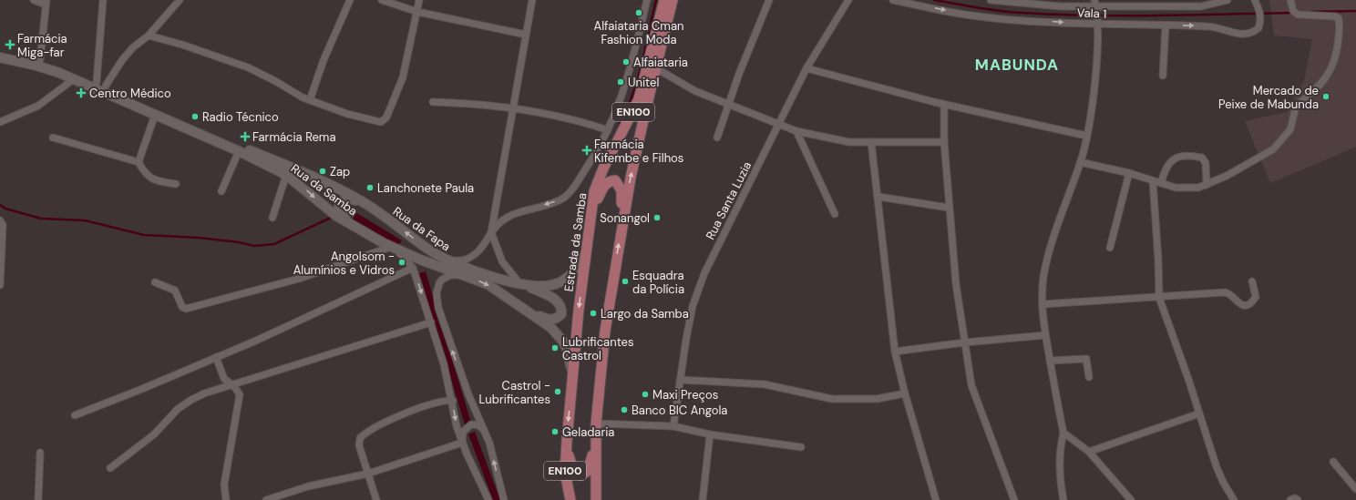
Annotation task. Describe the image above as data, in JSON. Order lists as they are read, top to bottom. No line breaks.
{"streets":{"main road":["EN100","Rua da Samba","Rua da Fapa","Estrada da Samba"],"street":["Vala 1","Rua Santa Luzia"]},"crossings":[["Rua da Samba","Estrada da Samba"],["Rua da Fapa","Estrada da Samba"]],"one_way":["Estrada da Samba"],"districts":["MABUNDA"],"places":{"other":["Alfaiataria Cman Fashion Moda","Alfaiataria","Unitel","Mercado de Peixe de Mabunda","Radio Técnico","Zap","Lanchonete Paula","Sonangol","Angolsom - Alumínios e Vidros","Esquadra da Polícia","Largo da Samba","Lubrificantes Castrol","Castrol - Lubrificantes","Maxi Preços","Banco BIC Angola","Geladaria"],"health":["Farmácia Miga-far","Centro Médico","Farmácia Rema","Farmácia Kifembe e Filhos"]}}
